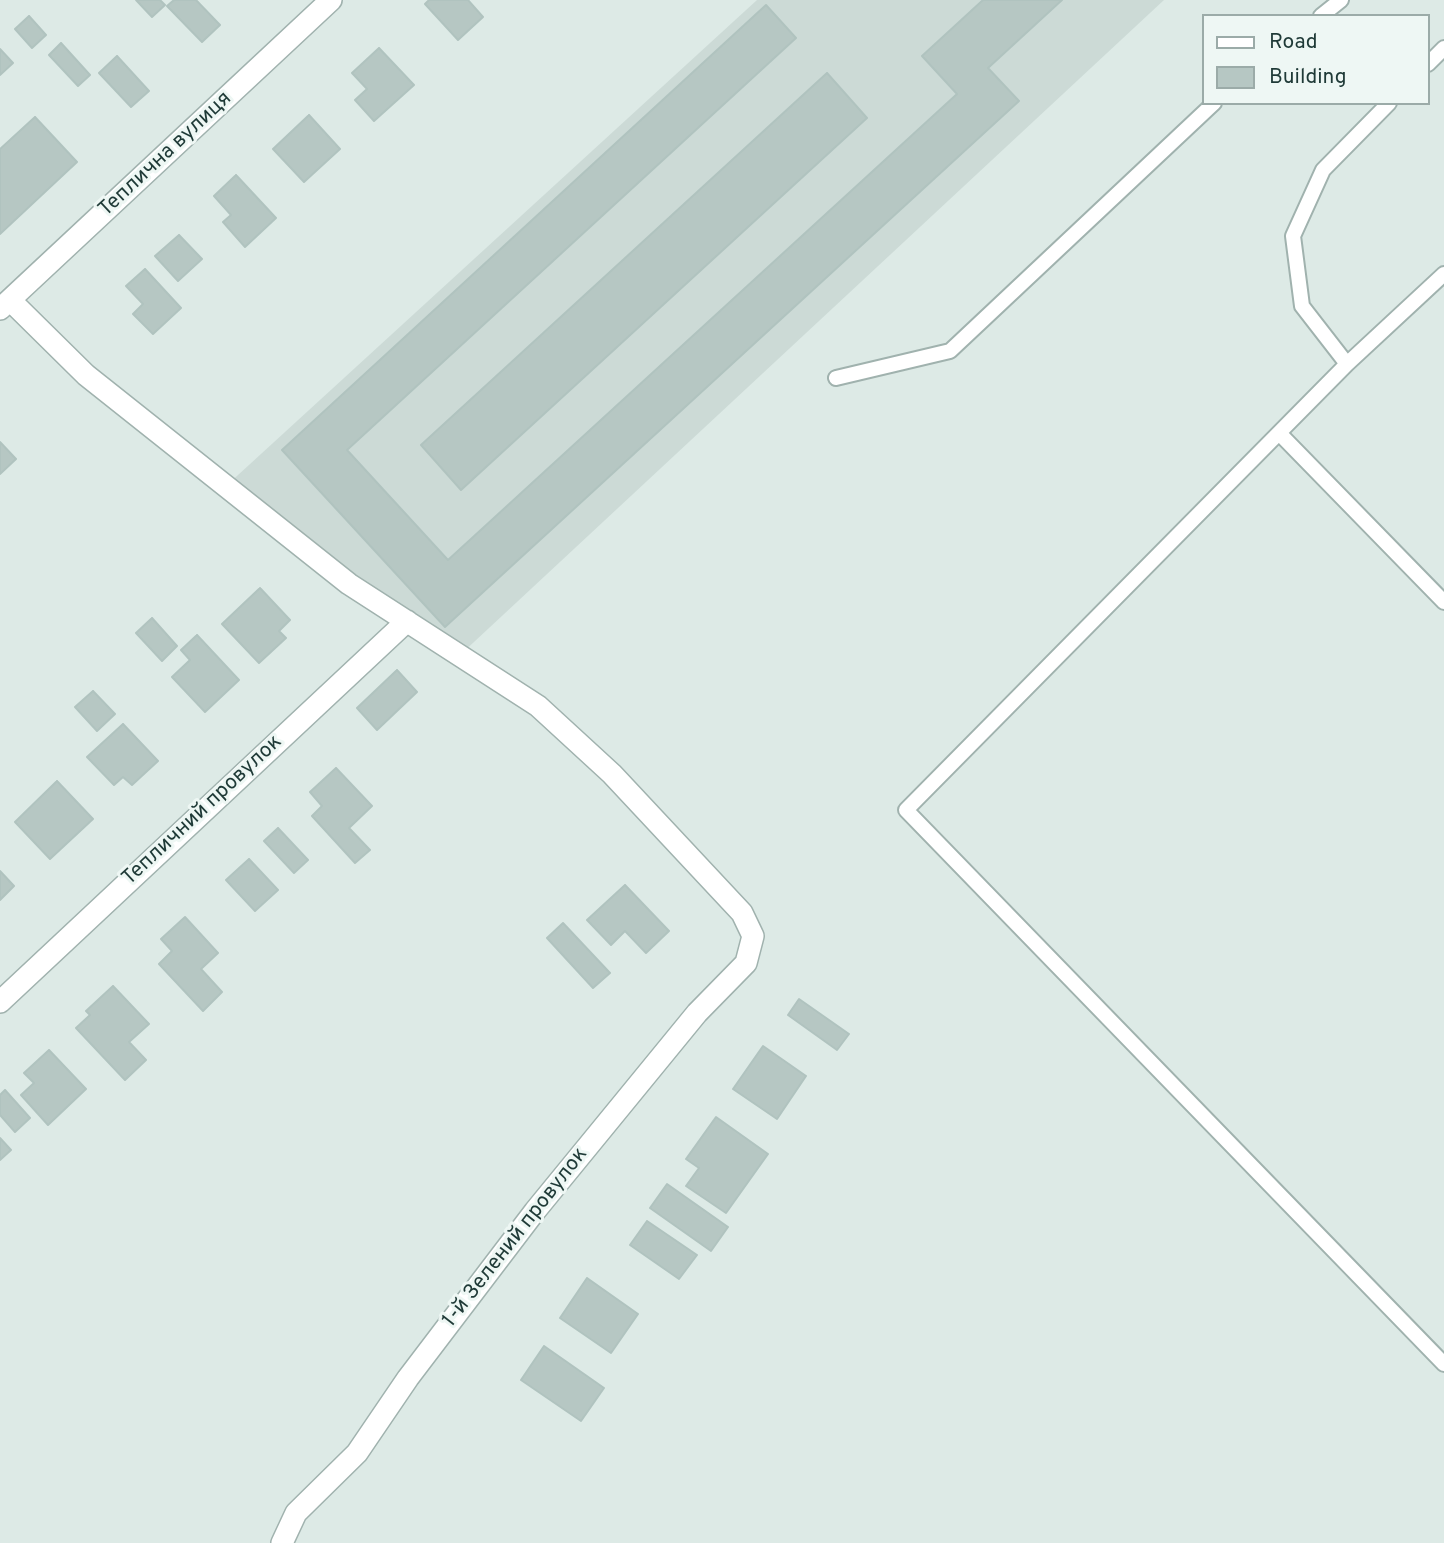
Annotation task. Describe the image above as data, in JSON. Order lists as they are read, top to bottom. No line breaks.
{"streets":{"street":["Теплична вулиця","Тепличний провулок","1-й Зелений провулок"]},"crossings":[["Тепличний провулок","1-й Зелений провулок"]],"legend":["Road","Building"]}
